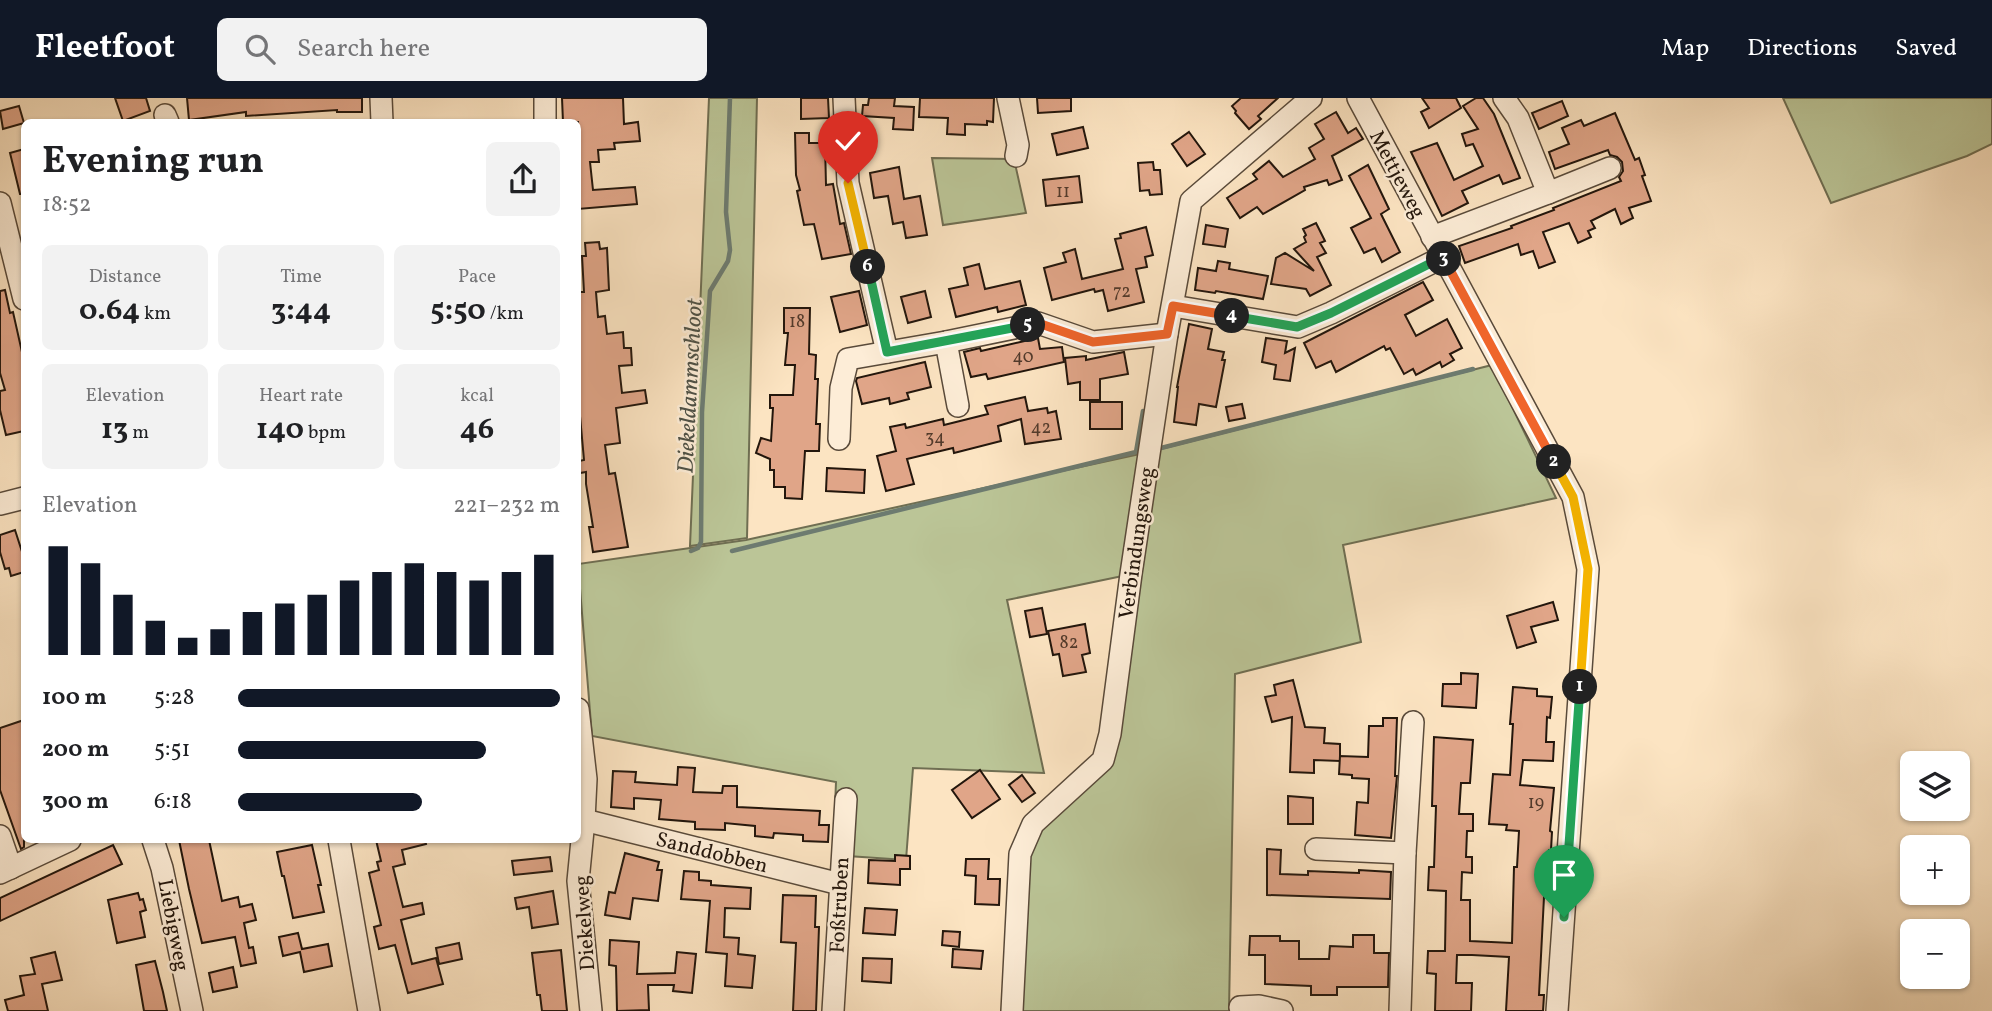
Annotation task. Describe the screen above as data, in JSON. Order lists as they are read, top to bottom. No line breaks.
{"streets":{"street":["Mettjeweg","Verbindungsweg","Sanddobben","Foßtruben","Diekelweg","Liebigweg"]},"crossings":[["Sanddobben","Foßtruben"],["Sanddobben","Diekelweg"]],"water":["Diekeldammschloot"],"house_numbers":["11","72","18","40","42","34","82","19"],"page":{"header":"Fleetfoot","search":"Search here","nav":["Map","Directions","Saved"],"heading":["Evening run","18:52"],"stats":[["Distance","0.64 km"],["Time","3:44"],["Pace","5:50 /km"],["Elevation","13 m"],["Heart rate","140 bpm"],["kcal","46"]],"pins":["3","6","4","5","2","1"],"chart":["Elevation","221–232 m"],"list":[{"name":"100 m","note":"5:28"},{"name":"200 m","note":"5:51"},{"name":"300 m","note":"6:18"}],"map_buttons":["+","−"]}}
